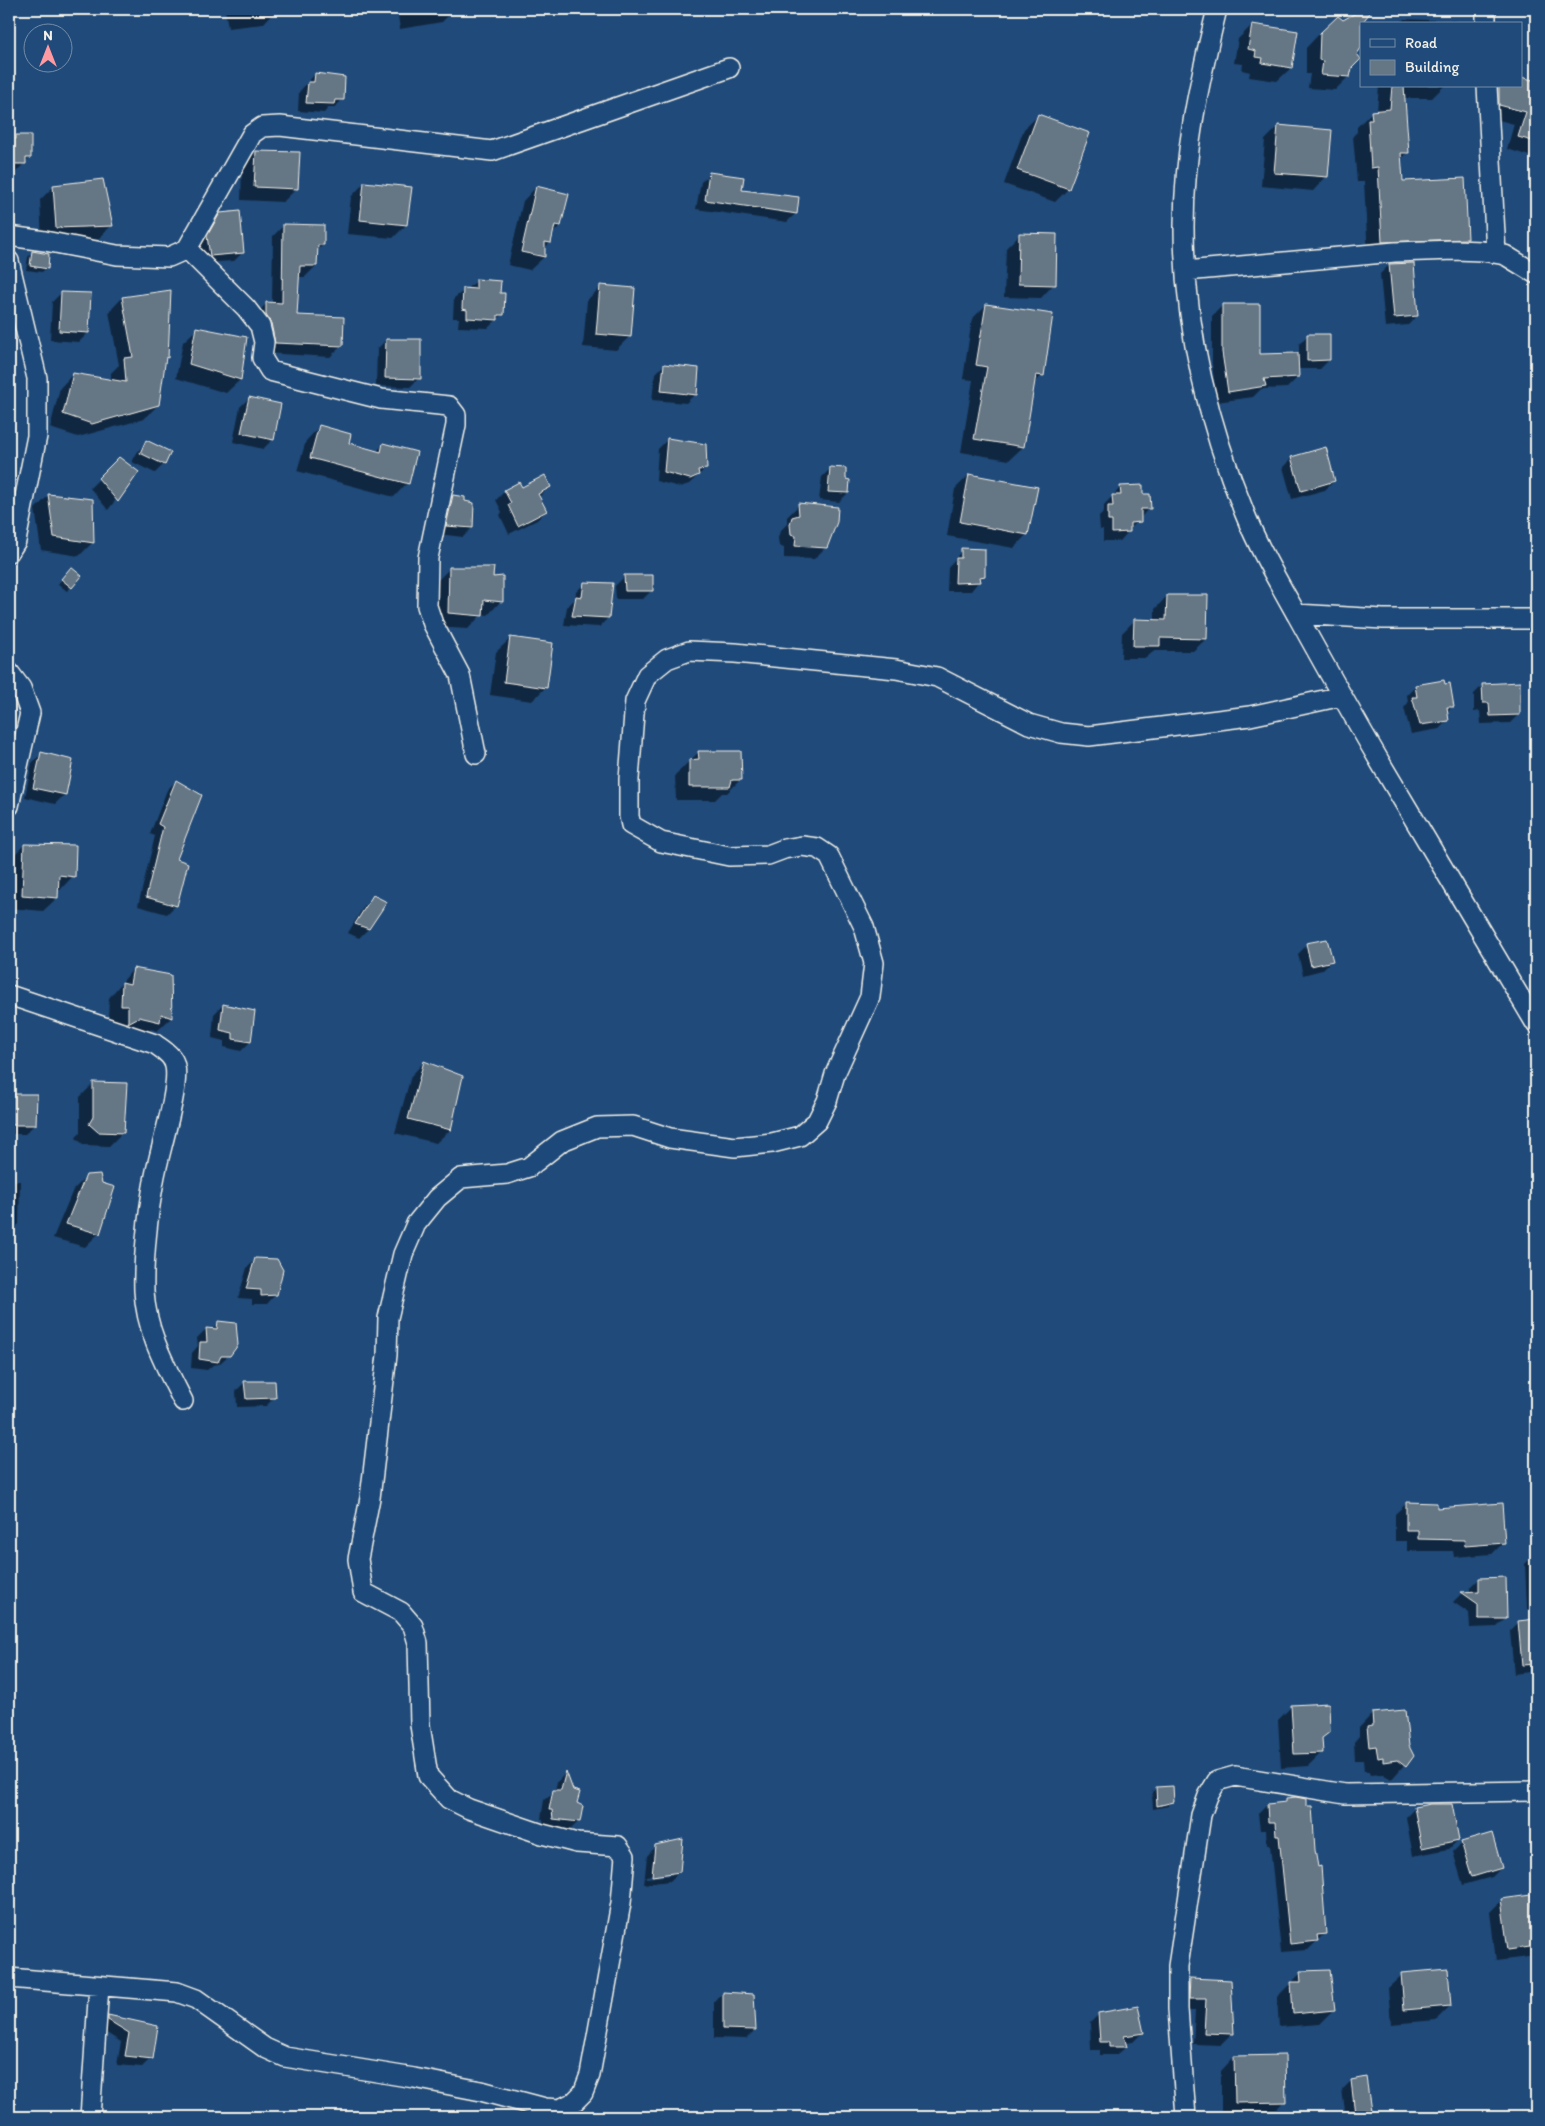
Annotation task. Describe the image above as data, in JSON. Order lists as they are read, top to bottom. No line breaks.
{"legend":["Road","Building"],"north":"top"}
